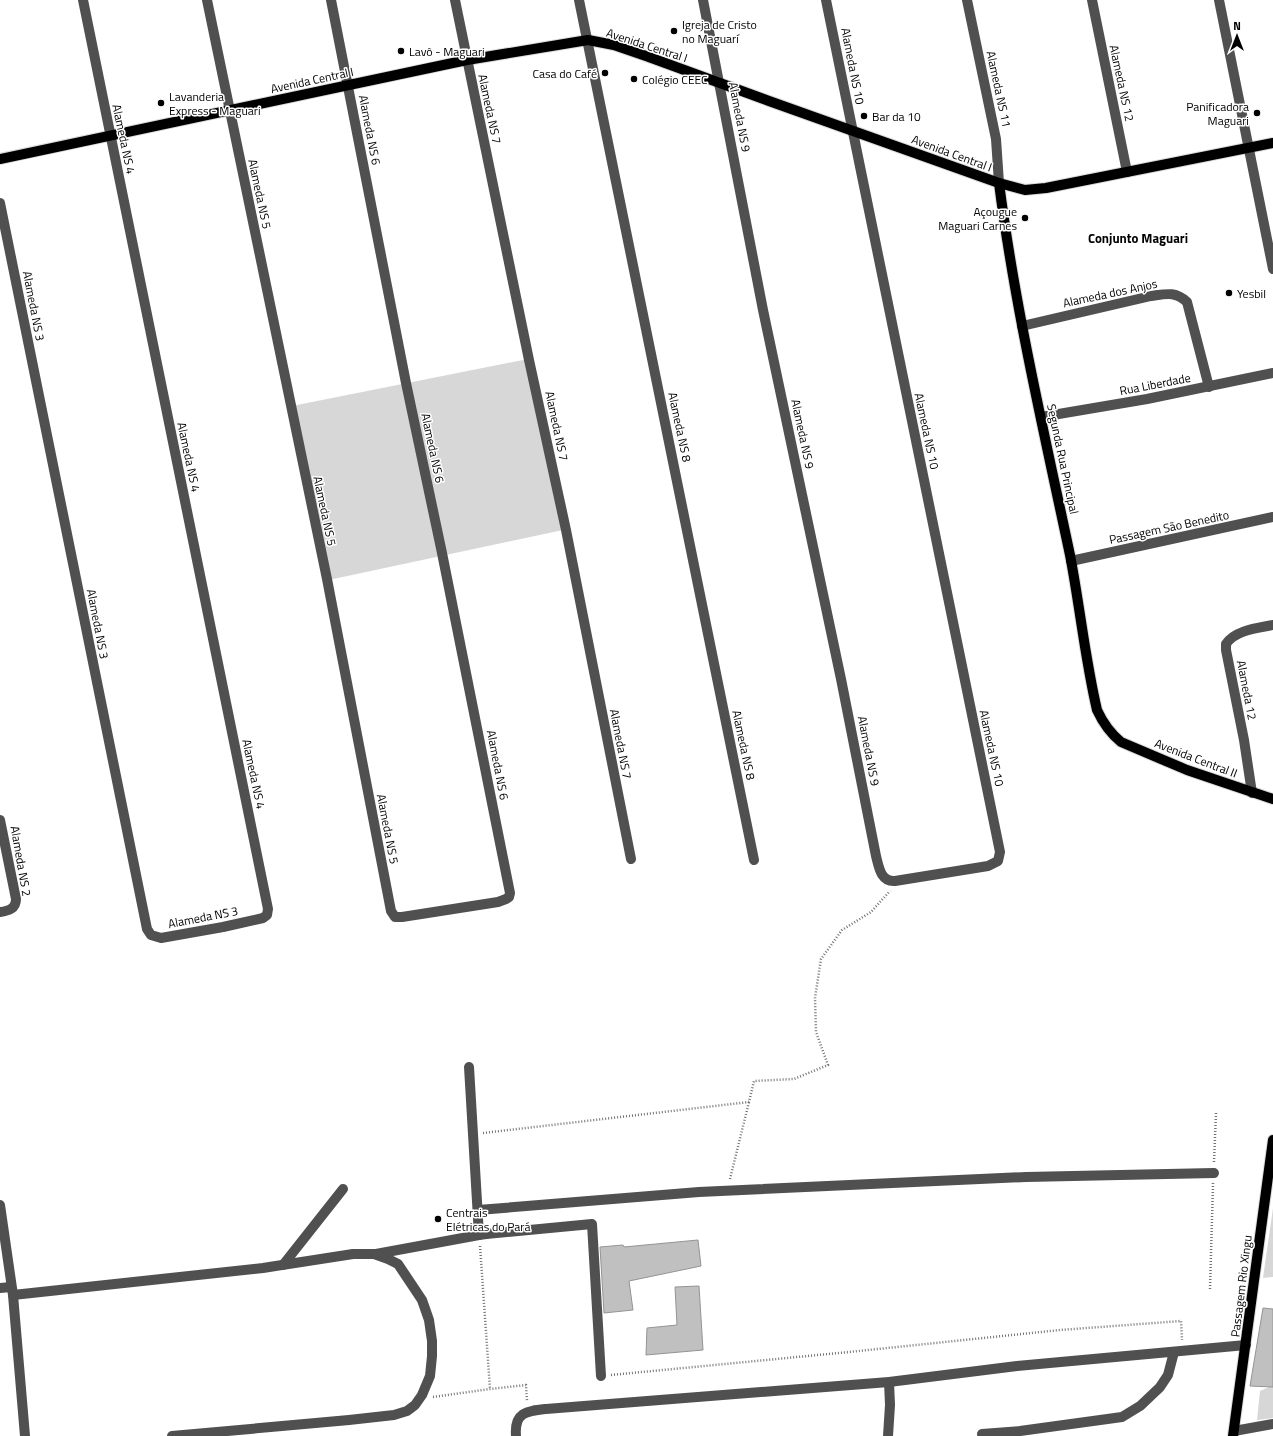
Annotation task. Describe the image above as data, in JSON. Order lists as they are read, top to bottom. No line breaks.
{"streets":{"main road":["Avenida Central I","Segunda Rua Principal","Avenida Central II","Passagem Rio Xingu"],"street":["Alameda NS 10","Alameda NS 12","Alameda NS 11","Alameda NS 7","Alameda NS 9","Alameda NS 6","Alameda NS 4","Alameda NS 5","Alameda dos Anjos","Alameda NS 3","Rua Liberdade","Alameda NS 8","Passagem São Benedito","Alameda 12","Alameda NS 2"]},"crossings":[["Avenida Central I","Alameda NS 10"],["Avenida Central I","Alameda NS 12"],["Avenida Central I","Alameda NS 11"],["Avenida Central I","Alameda NS 7"],["Avenida Central I","Alameda NS 9"],["Avenida Central I","Alameda NS 6"],["Avenida Central I","Alameda NS 4"],["Avenida Central I","Alameda NS 5"],["Avenida Central I","Alameda NS 8"],["Avenida Central I","Segunda Rua Principal"],["Alameda NS 10","Alameda NS 9"],["Alameda NS 11","Segunda Rua Principal"],["Alameda NS 6","Alameda NS 5"],["Alameda NS 4","Alameda NS 3"],["Alameda dos Anjos","Rua Liberdade"],["Alameda dos Anjos","Segunda Rua Principal"],["Rua Liberdade","Segunda Rua Principal"],["Segunda Rua Principal","Passagem São Benedito"],["Segunda Rua Principal","Avenida Central II"],["Alameda 12","Avenida Central II"]],"districts":["Conjunto Maguari"],"places":["Igreja de Cristo no Maguarí","Lavô - Maguari","Casa do Café","Colégio CEEC","Lavanderia Express - Maguari","Panificadora Maguari","Bar da 10","Açougue Maguari Carnes","Yesbil","Centrais Elétricas do Pará"],"north":"top"}
